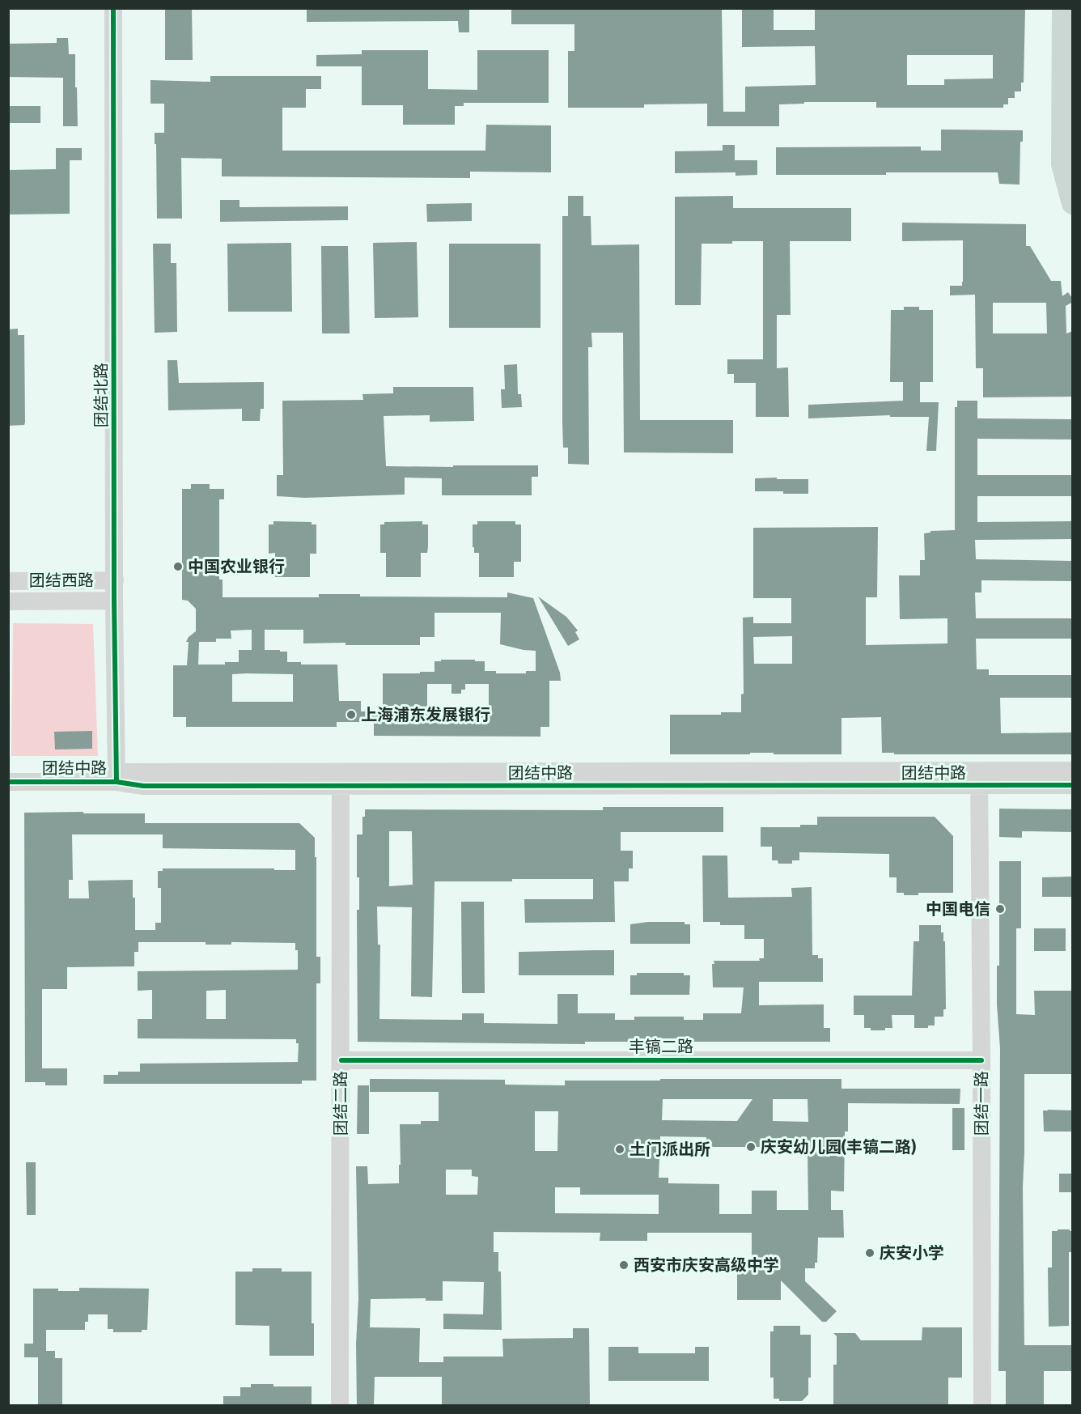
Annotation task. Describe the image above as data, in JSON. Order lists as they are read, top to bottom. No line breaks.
{"streets":{"street":["团结北路","团结西路","团结中路","丰镐二路","团结二路","团结一路"]},"crossings":[["团结北路","团结西路"],["团结北路","团结中路"],["团结中路","团结二路"],["团结中路","团结一路"],["丰镐二路","团结二路"],["丰镐二路","团结一路"]],"places":["中国农业银行","上海浦东发展银行","中国电信","庆安幼儿园(丰镐二路)","土门派出所","庆安小学","西安市庆安高级中学"]}
